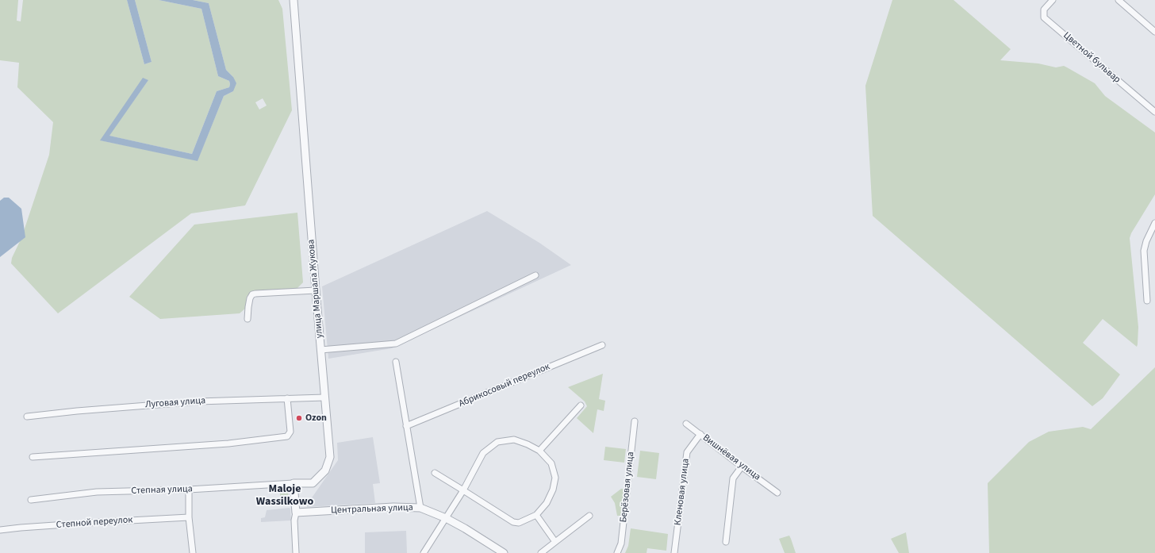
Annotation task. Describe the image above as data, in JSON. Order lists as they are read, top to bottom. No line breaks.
{"streets":{"street":["Цветной бульвар","улица Маршала Жукова","Абрикосовый переулок","Луговая улица","Вишнёвая улица","Берёзовая улица","Степная улица","Кленовая улица","Центральная улица","Степной переулок"]},"crossings":[["улица Маршала Жукова","Луговая улица"],["улица Маршала Жукова","Степная улица"],["Вишнёвая улица","Кленовая улица"]],"districts":["Maloje Wassilkowo"],"places":["Ozon"]}
